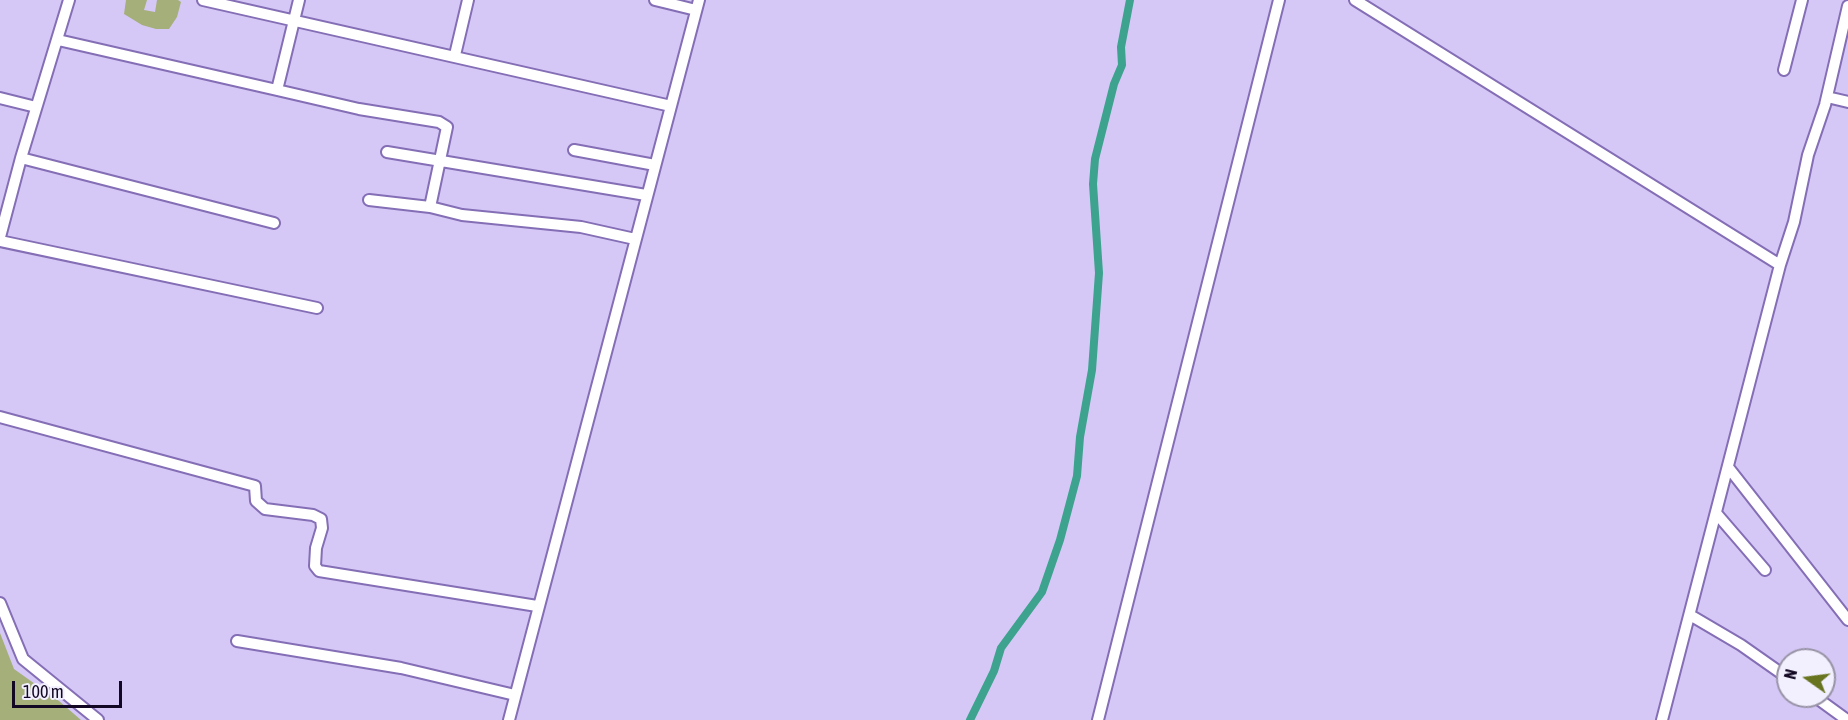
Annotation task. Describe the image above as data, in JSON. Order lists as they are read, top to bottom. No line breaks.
{"scale_bar":"100 m","north":"left"}
